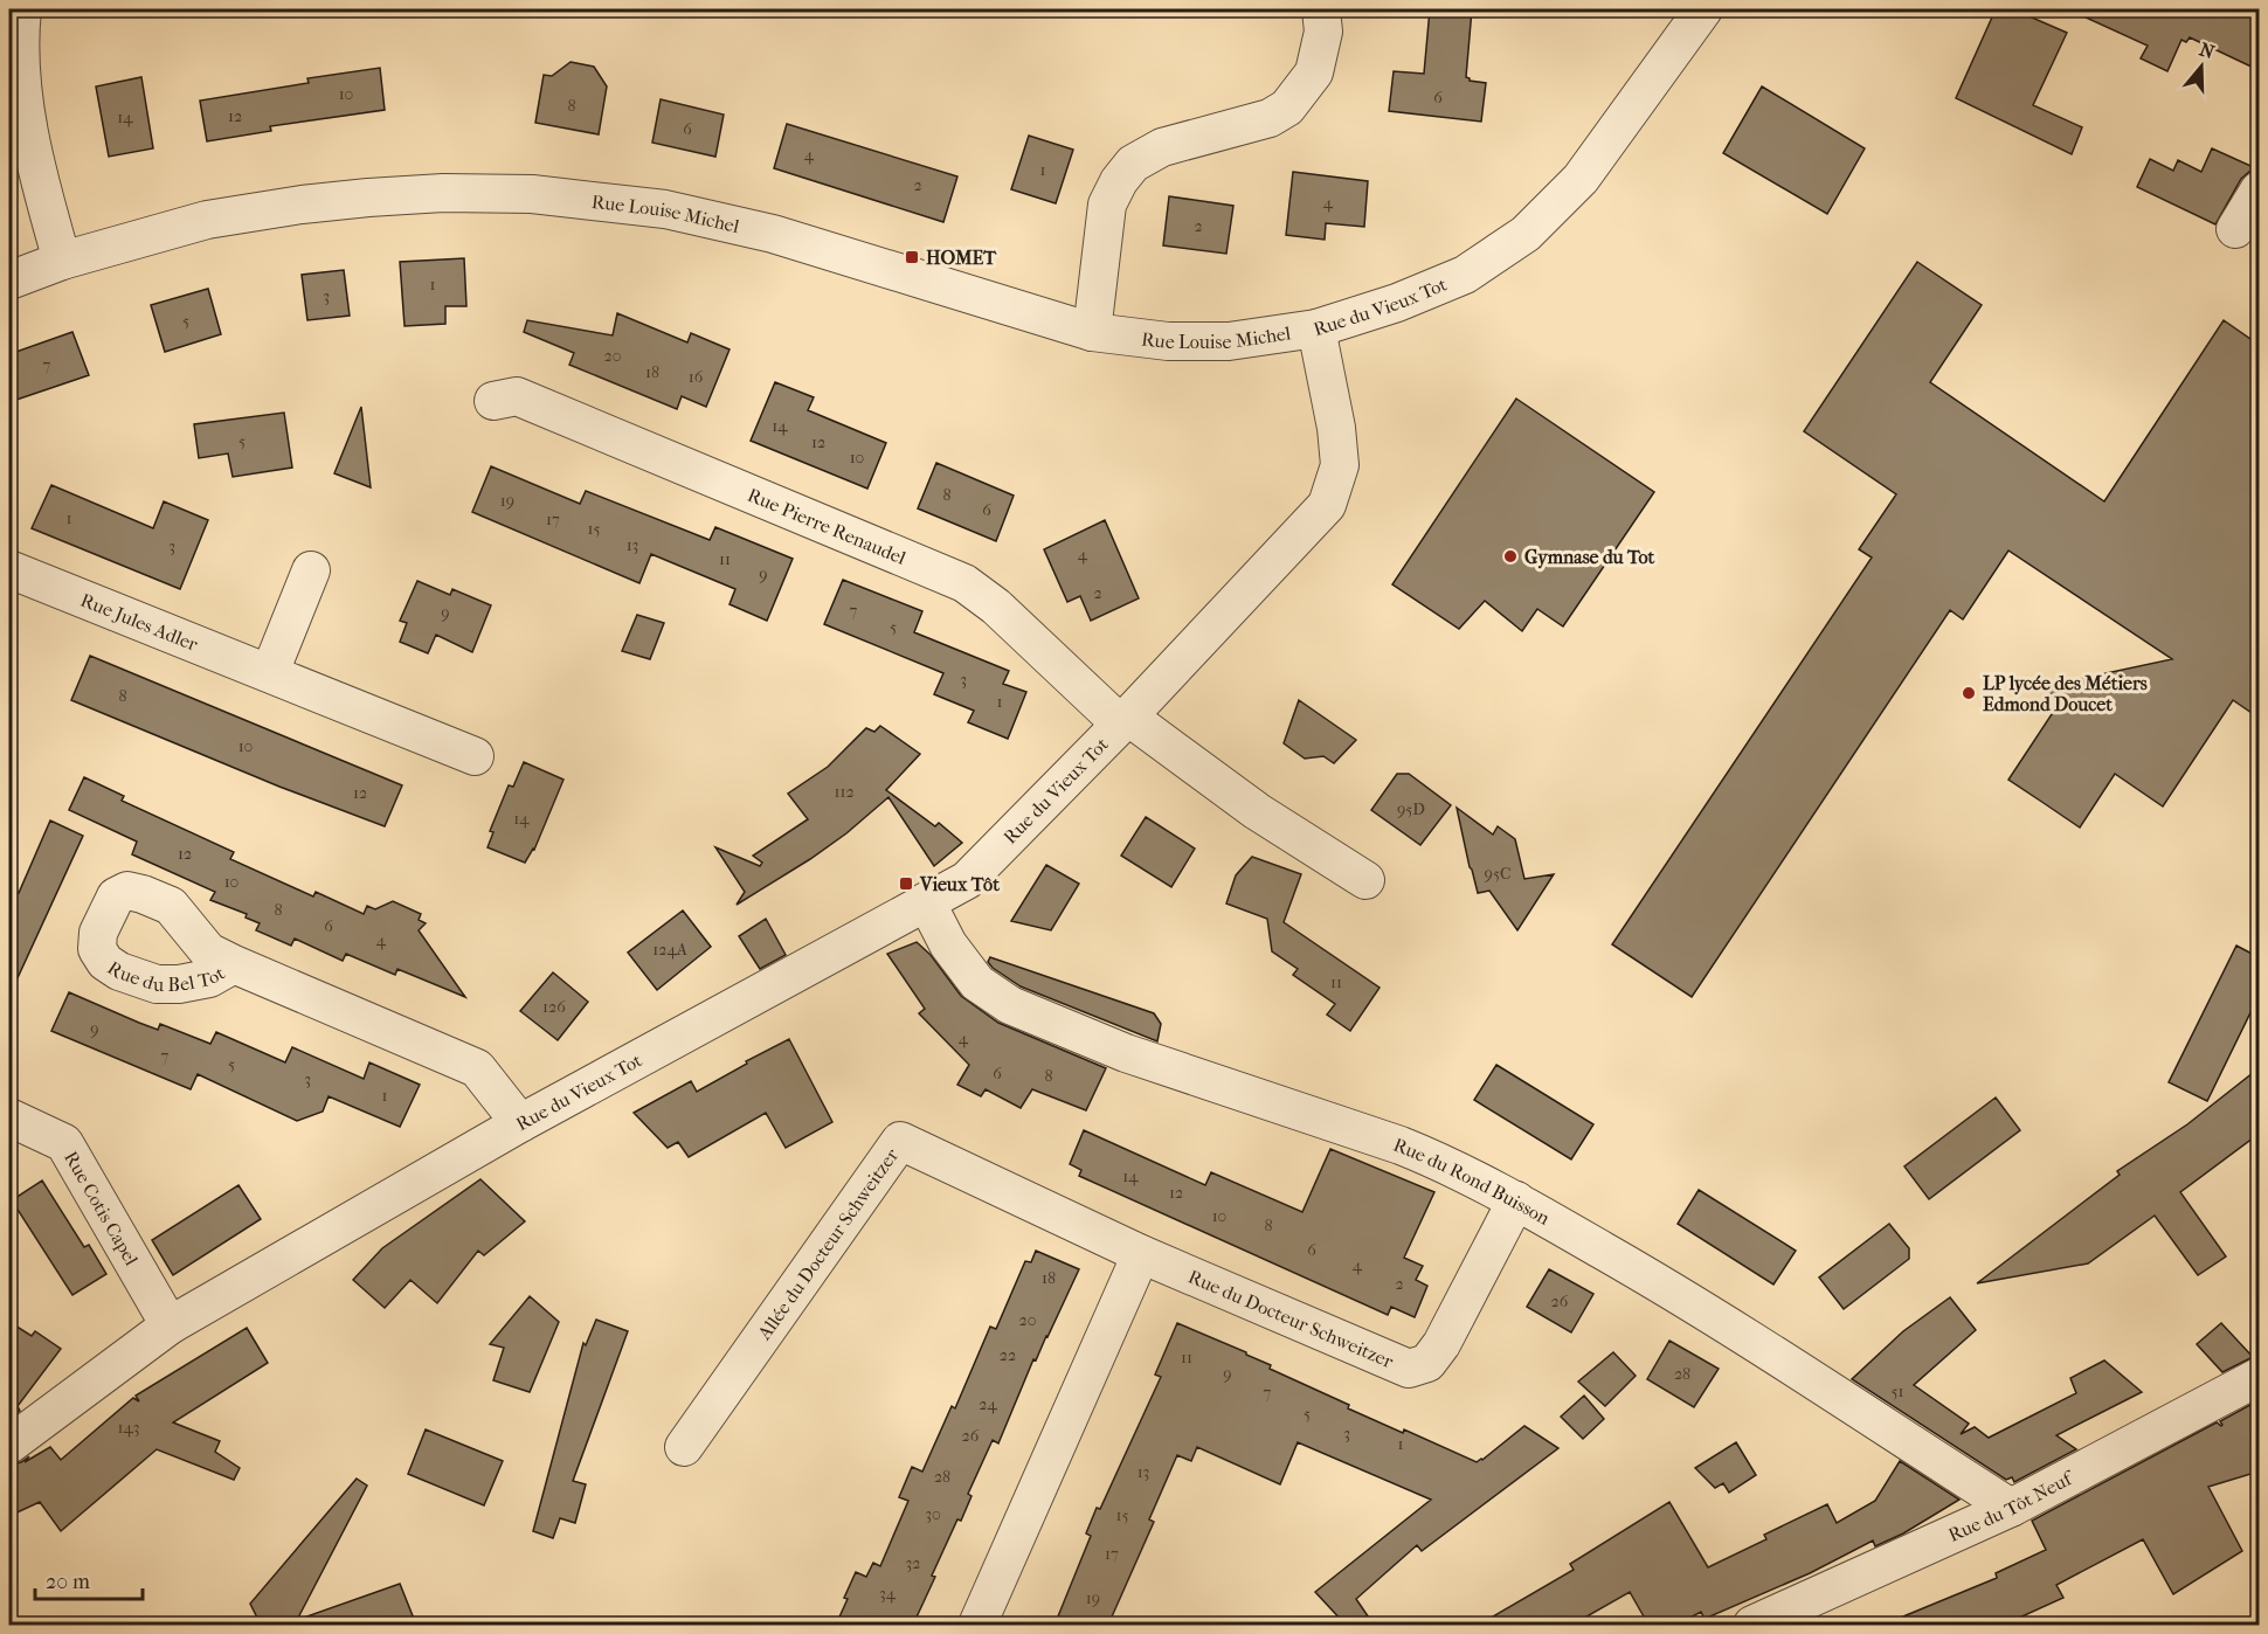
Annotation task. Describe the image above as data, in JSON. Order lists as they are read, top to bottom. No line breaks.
{"streets":{"street":["Rue Louise Michel","Rue du Vieux Tot","Rue Pierre Renaudel","Rue Jules Adler","Rue du Bel Tot","Rue du Rond Buisson","Rue Cotis Capel","Allée du Docteur Schweitzer","Rue du Docteur Schweitzer","Rue du Tôt Neuf"]},"crossings":[["Rue Louise Michel","Rue du Vieux Tot"],["Rue du Vieux Tot","Rue Pierre Renaudel"],["Rue du Vieux Tot","Rue du Bel Tot"],["Rue du Vieux Tot","Rue du Rond Buisson"],["Rue du Vieux Tot","Rue Cotis Capel"],["Rue du Rond Buisson","Rue du Docteur Schweitzer"],["Rue du Rond Buisson","Rue du Tôt Neuf"],["Allée du Docteur Schweitzer","Rue du Docteur Schweitzer"]],"places":{"transit":["HOMET","Vieux Tôt"],"other":["Gymnase du Tot","LP lycée des Métiers Edmond Doucet"]},"house_numbers":["10","6","8","12","14","6","4","1","2","4","2","1","3","5","20","7","18","16","14","5","12","10","8","19","6","1","17","15","13","3","4","11","9","2","7","9","5","3","8","1","10","112","12","95D","14","12","95C","10","8","6","4","124A","11","126","9","4","7","5","6","8","3","1","14","12","10","8","6","4","18","2","26","20","22","11","9","28","51","7","24","5","143","3","26","1","13","28","30","15","17","32","34","19"],"scale_bar":"20 m","north":"top"}
